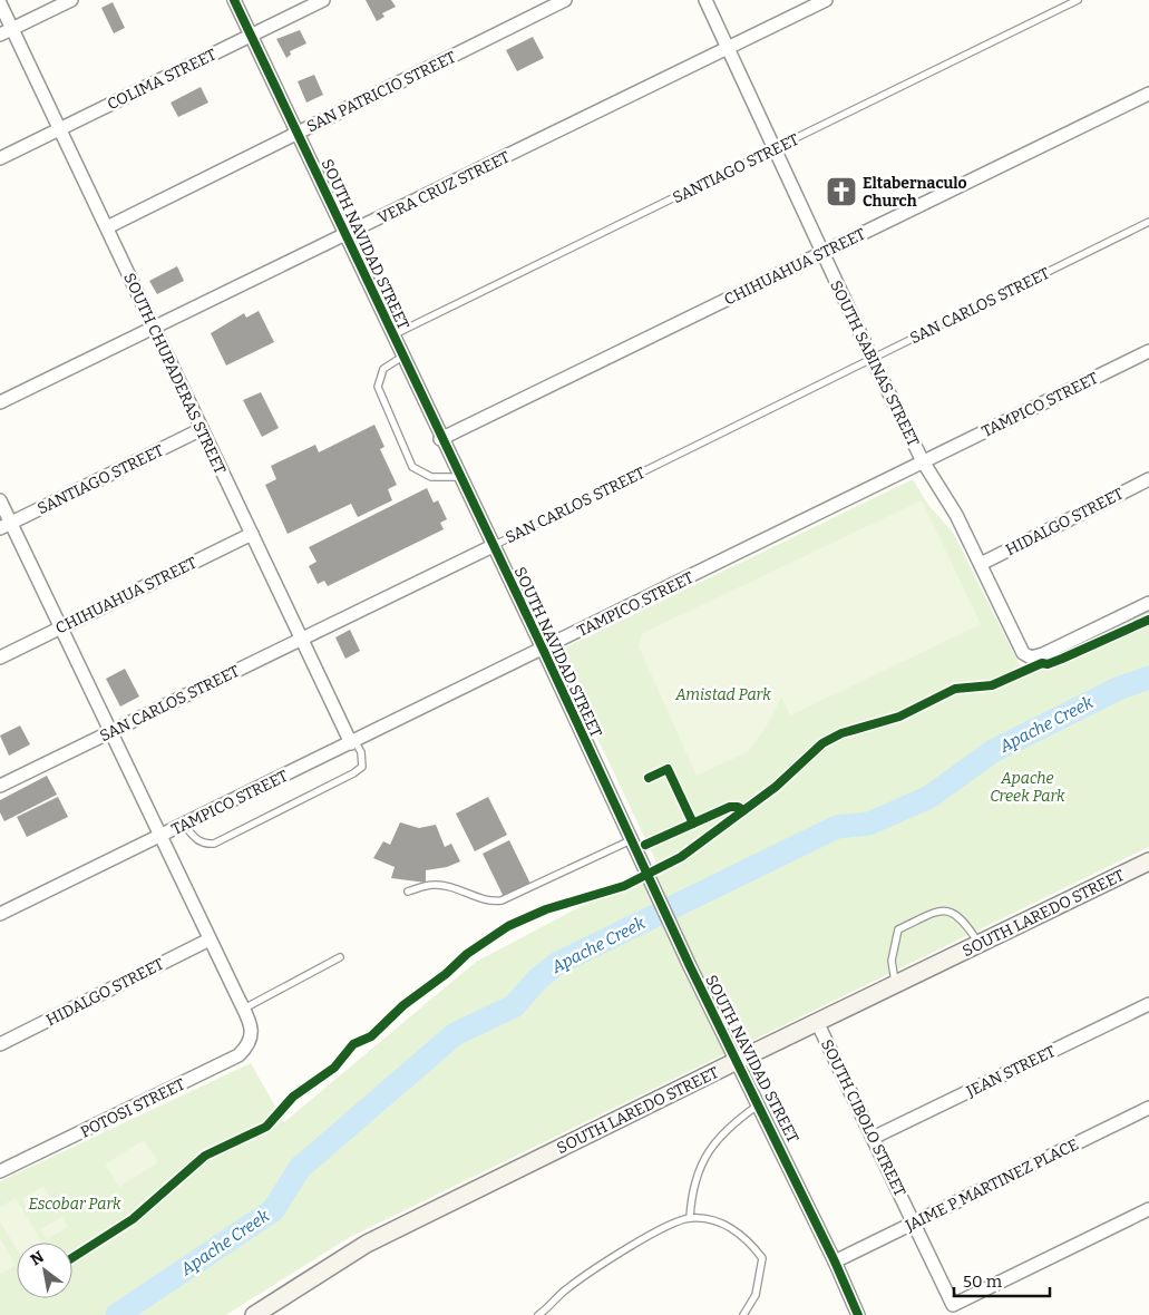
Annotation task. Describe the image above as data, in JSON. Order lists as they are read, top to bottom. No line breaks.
{"streets":{"main road":["SOUTH LAREDO STREET"],"street":["COLIMA STREET","SAN PATRICIO STREET","SANTIAGO STREET","VERA CRUZ STREET","SOUTH NAVIDAD STREET","CHIHUAHUA STREET","SAN CARLOS STREET","SOUTH SABINAS STREET","SOUTH CHUPADERAS STREET","TAMPICO STREET","HIDALGO STREET","JEAN STREET","POTOSI STREET","SOUTH CIBOLO STREET","JAIME P MARTINEZ PLACE"]},"crossings":[["COLIMA STREET","SOUTH NAVIDAD STREET"],["COLIMA STREET","SOUTH CHUPADERAS STREET"],["SAN PATRICIO STREET","SOUTH NAVIDAD STREET"],["SAN PATRICIO STREET","SOUTH CHUPADERAS STREET"],["SANTIAGO STREET","SOUTH NAVIDAD STREET"],["SANTIAGO STREET","SOUTH SABINAS STREET"],["SANTIAGO STREET","SOUTH CHUPADERAS STREET"],["VERA CRUZ STREET","SOUTH NAVIDAD STREET"],["VERA CRUZ STREET","SOUTH SABINAS STREET"],["VERA CRUZ STREET","SOUTH CHUPADERAS STREET"],["SOUTH NAVIDAD STREET","CHIHUAHUA STREET"],["SOUTH NAVIDAD STREET","SAN CARLOS STREET"],["SOUTH NAVIDAD STREET","TAMPICO STREET"],["SOUTH NAVIDAD STREET","SOUTH LAREDO STREET"],["SOUTH NAVIDAD STREET","JAIME P MARTINEZ PLACE"],["CHIHUAHUA STREET","SOUTH SABINAS STREET"],["CHIHUAHUA STREET","SOUTH CHUPADERAS STREET"],["SAN CARLOS STREET","SOUTH SABINAS STREET"],["SAN CARLOS STREET","SOUTH CHUPADERAS STREET"],["SOUTH SABINAS STREET","TAMPICO STREET"],["SOUTH SABINAS STREET","HIDALGO STREET"],["SOUTH CHUPADERAS STREET","TAMPICO STREET"],["SOUTH LAREDO STREET","SOUTH CIBOLO STREET"],["JEAN STREET","SOUTH CIBOLO STREET"],["SOUTH CIBOLO STREET","JAIME P MARTINEZ PLACE"]],"water":["Apache Creek"],"parks":["Amistad Park","Apache Creek Park","Escobar Park"],"places":{"church":["Eltabernaculo Church"]},"scale_bar":"50 m","north":"top left"}
